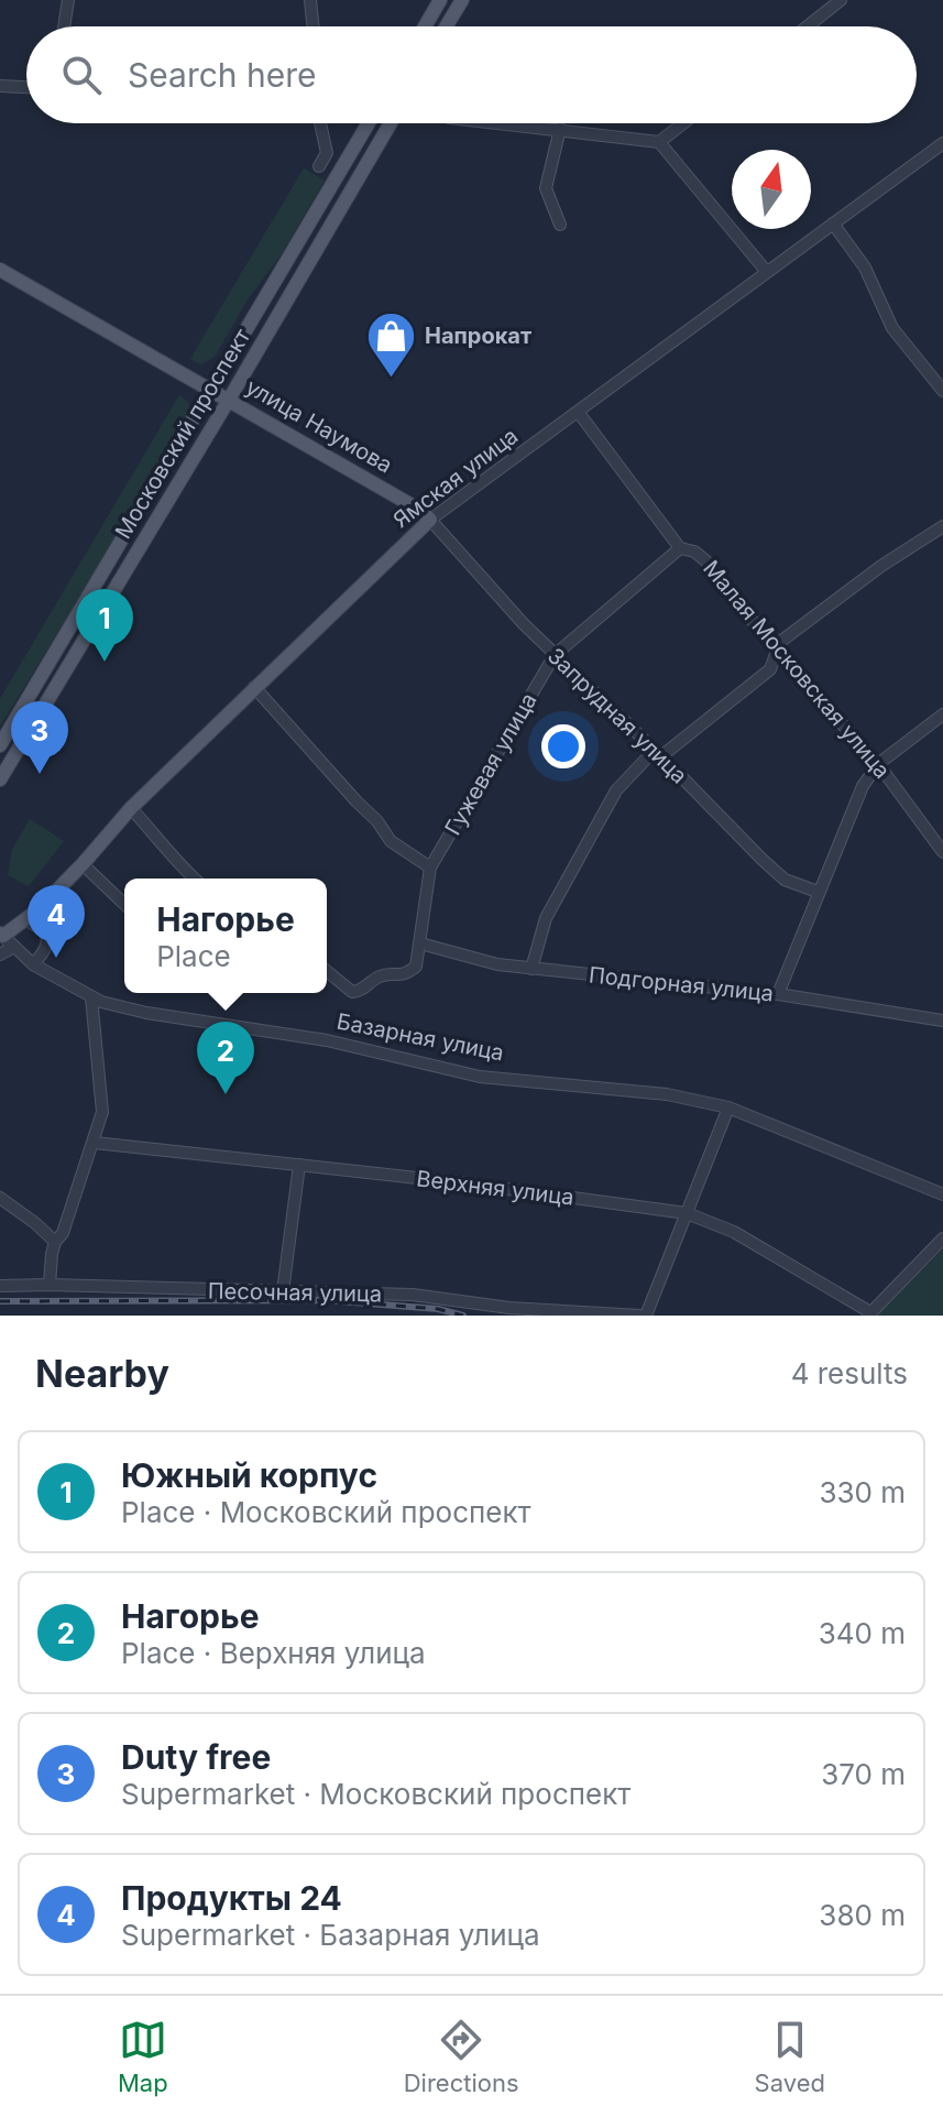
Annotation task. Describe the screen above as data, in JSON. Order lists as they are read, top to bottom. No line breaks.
{"streets":{"main road":["улица Наумова","Московский проспект","Ямская улица"],"street":["Малая Московская улица","Запрудная улица","Гужевая улица","Подгорная улица","Базарная улица","Верхняя улица","Песочная улица"]},"crossings":[["улица Наумова","Московский проспект"],["улица Наумова","Ямская улица"],["улица Наумова","Запрудная улица"],["Ямская улица","Малая Московская улица"],["Ямская улица","Запрудная улица"],["Ямская улица","Базарная улица"],["Малая Московская улица","Гужевая улица"],["Запрудная улица","Гужевая улица"],["Гужевая улица","Подгорная улица"]],"places":{"shop":["Напрокат"]},"north":"top","page":{"search":"Search here","pins":["1","3","4","2"],"popup":["Нагорье","Place"],"heading":["Nearby","4 results"],"list":[{"mark":"1","name":"Южный корпус","note":"Place · Московский проспект","value":"330 m"},{"mark":"2","name":"Нагорье","note":"Place · Верхняя улица","value":"340 m"},{"mark":"3","name":"Duty free","note":"Supermarket · Московский проспект","value":"370 m"},{"mark":"4","name":"Продукты 24","note":"Supermarket · Базарная улица","value":"380 m"}],"nav":["Map","Directions","Saved"]}}
